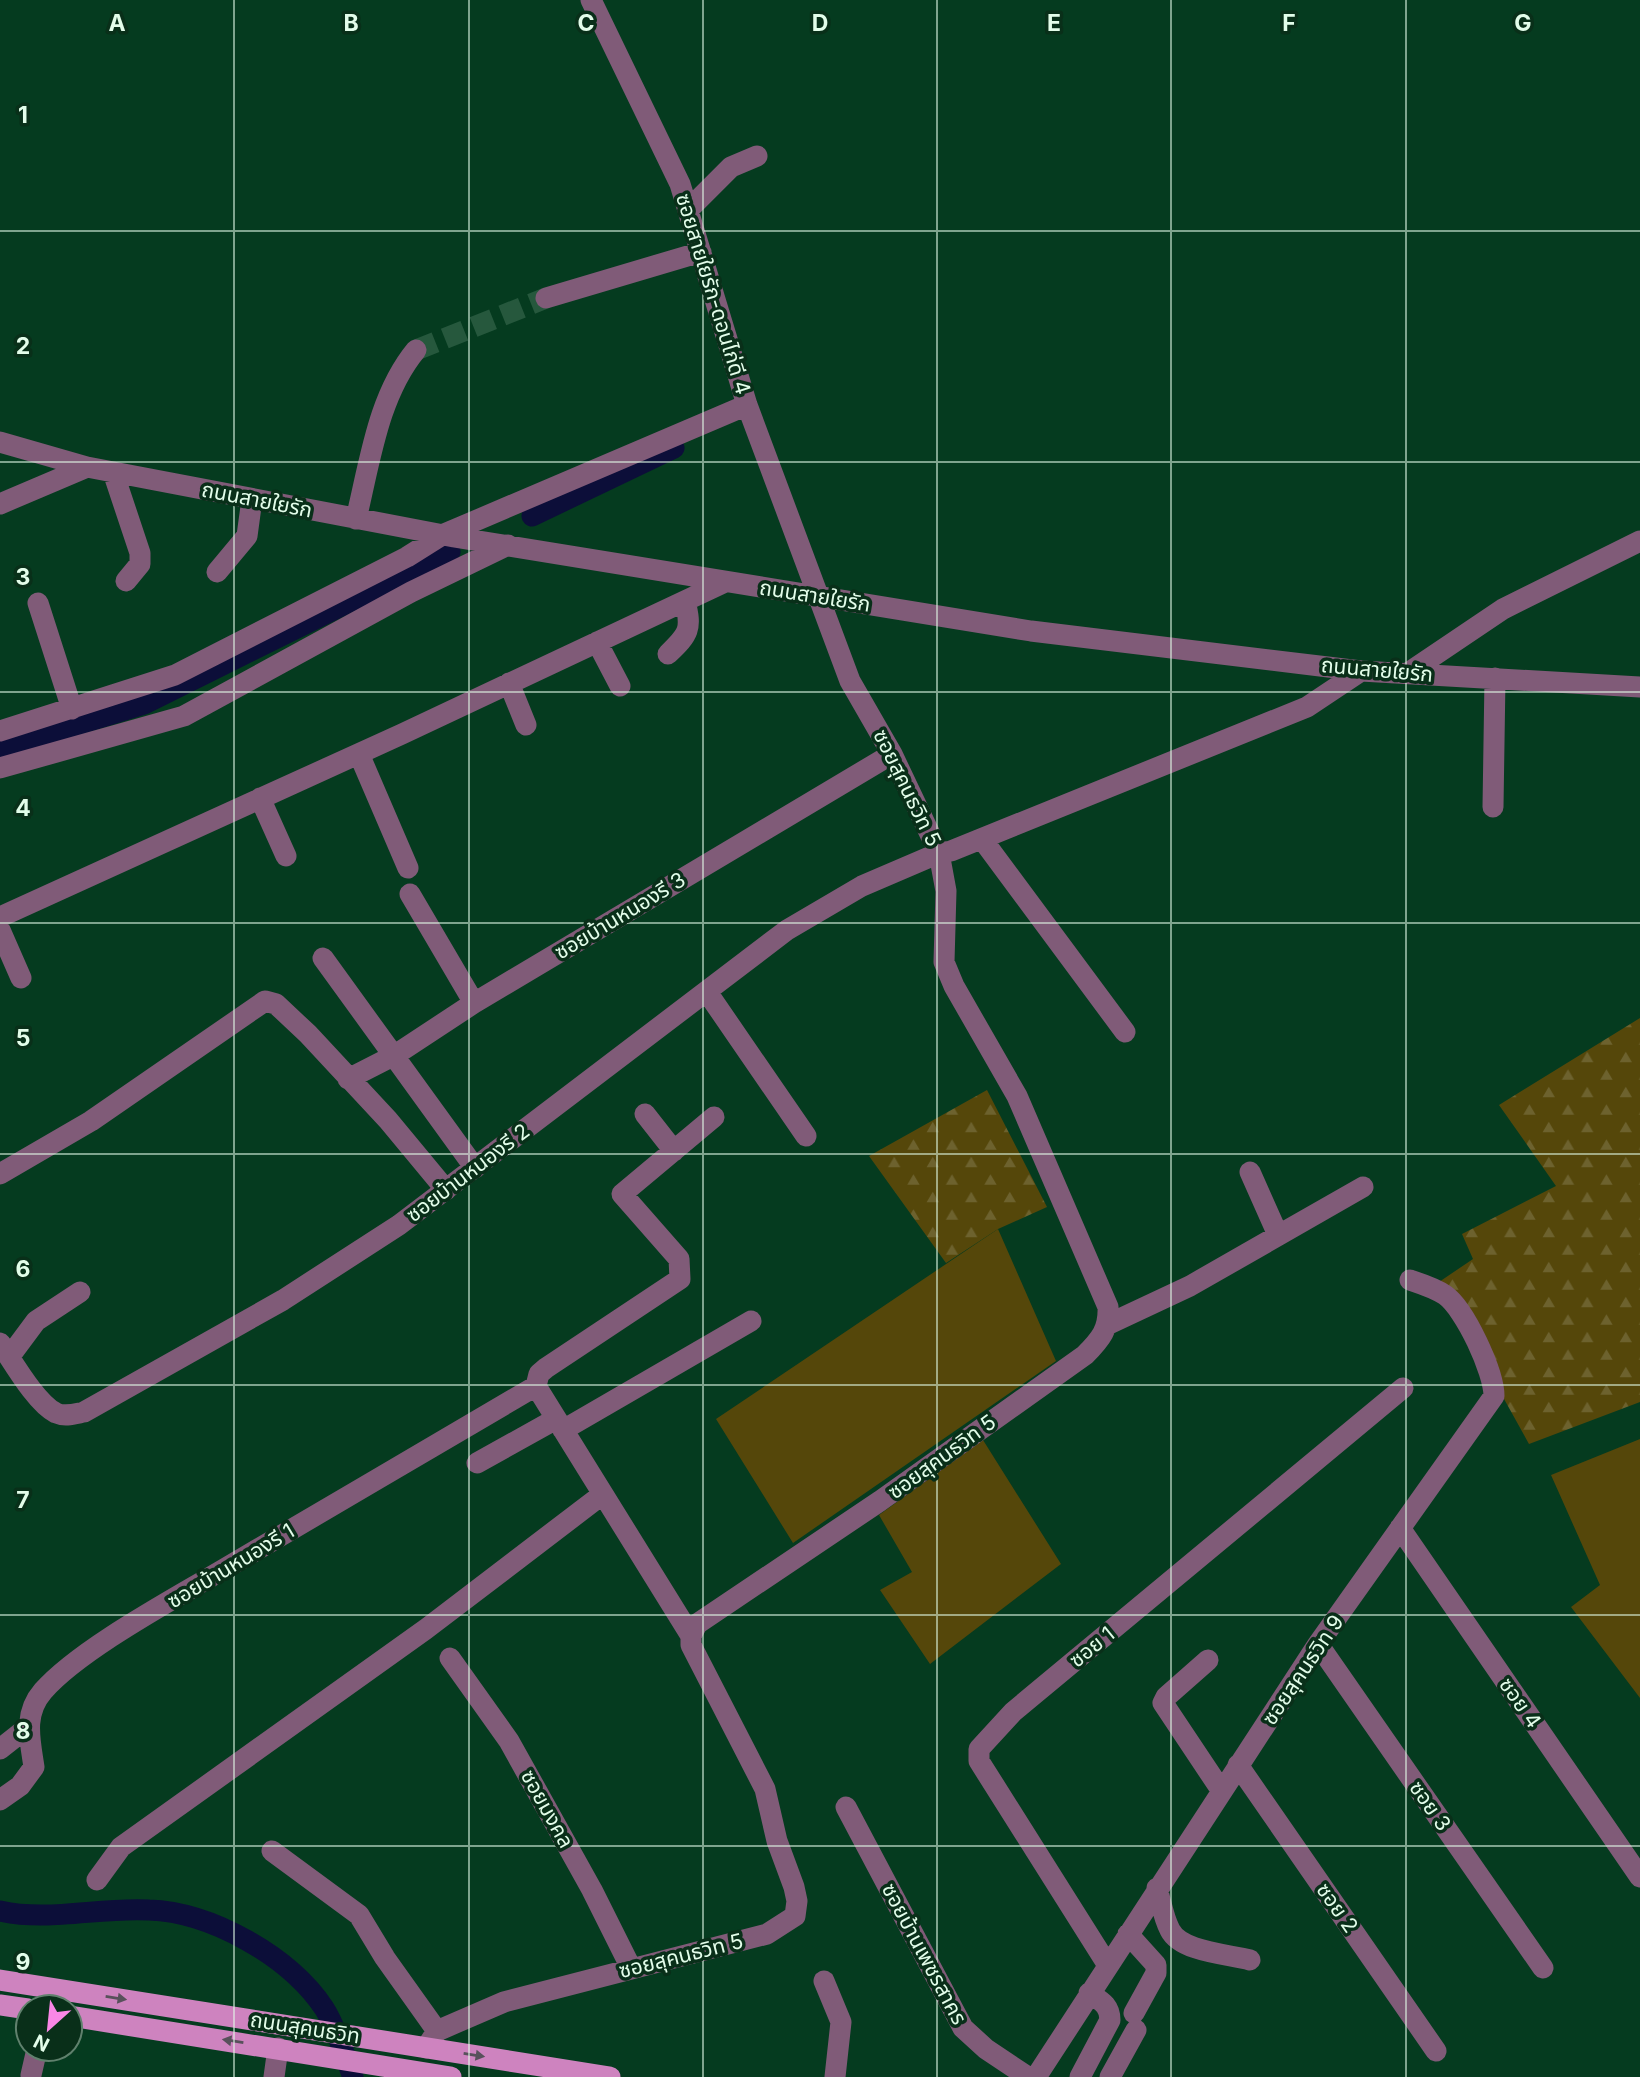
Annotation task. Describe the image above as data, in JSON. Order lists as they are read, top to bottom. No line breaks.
{"streets":{"main road":["ถนนสุคนธวิท"],"street":["ซอยสายใยรัก-ดอนไก่ดี 4","ถนนสายใยรัก","ซอยสุคนธวิท 5","ซอยบ้านหนองรี 3","ซอยบ้านหนองรี 2","ซอยบ้านหนองรี 1","ซอย 1","ซอยสุคนธวิท 9","ซอย 4","ซอย 3","ซอยมงคล","ซอย 2","ซอยบ้านเพชรสาคร"]},"crossings":[["ซอยสายใยรัก-ดอนไก่ดี 4","ถนนสายใยรัก"],["ซอยสายใยรัก-ดอนไก่ดี 4","ซอยสุคนธวิท 5"],["ถนนสายใยรัก","ซอยสุคนธวิท 5"],["ถนนสายใยรัก","ซอยบ้านหนองรี 2"],["ซอยสุคนธวิท 5","ซอยบ้านหนองรี 3"],["ซอยสุคนธวิท 5","ซอยบ้านหนองรี 2"],["ซอยสุคนธวิท 5","ซอยมงคล"],["ซอยสุคนธวิท 5","ถนนสุคนธวิท"],["ซอย 1","ซอยสุคนธวิท 9"],["ซอยสุคนธวิท 9","ซอย 4"],["ซอยสุคนธวิท 9","ซอย 3"],["ซอยสุคนธวิท 9","ซอย 2"]],"north":"bottom left","grid":{"columns":["A","B","C","D","E","F","G"],"rows":["1","2","3","4","5","6","7","8","9"]}}
